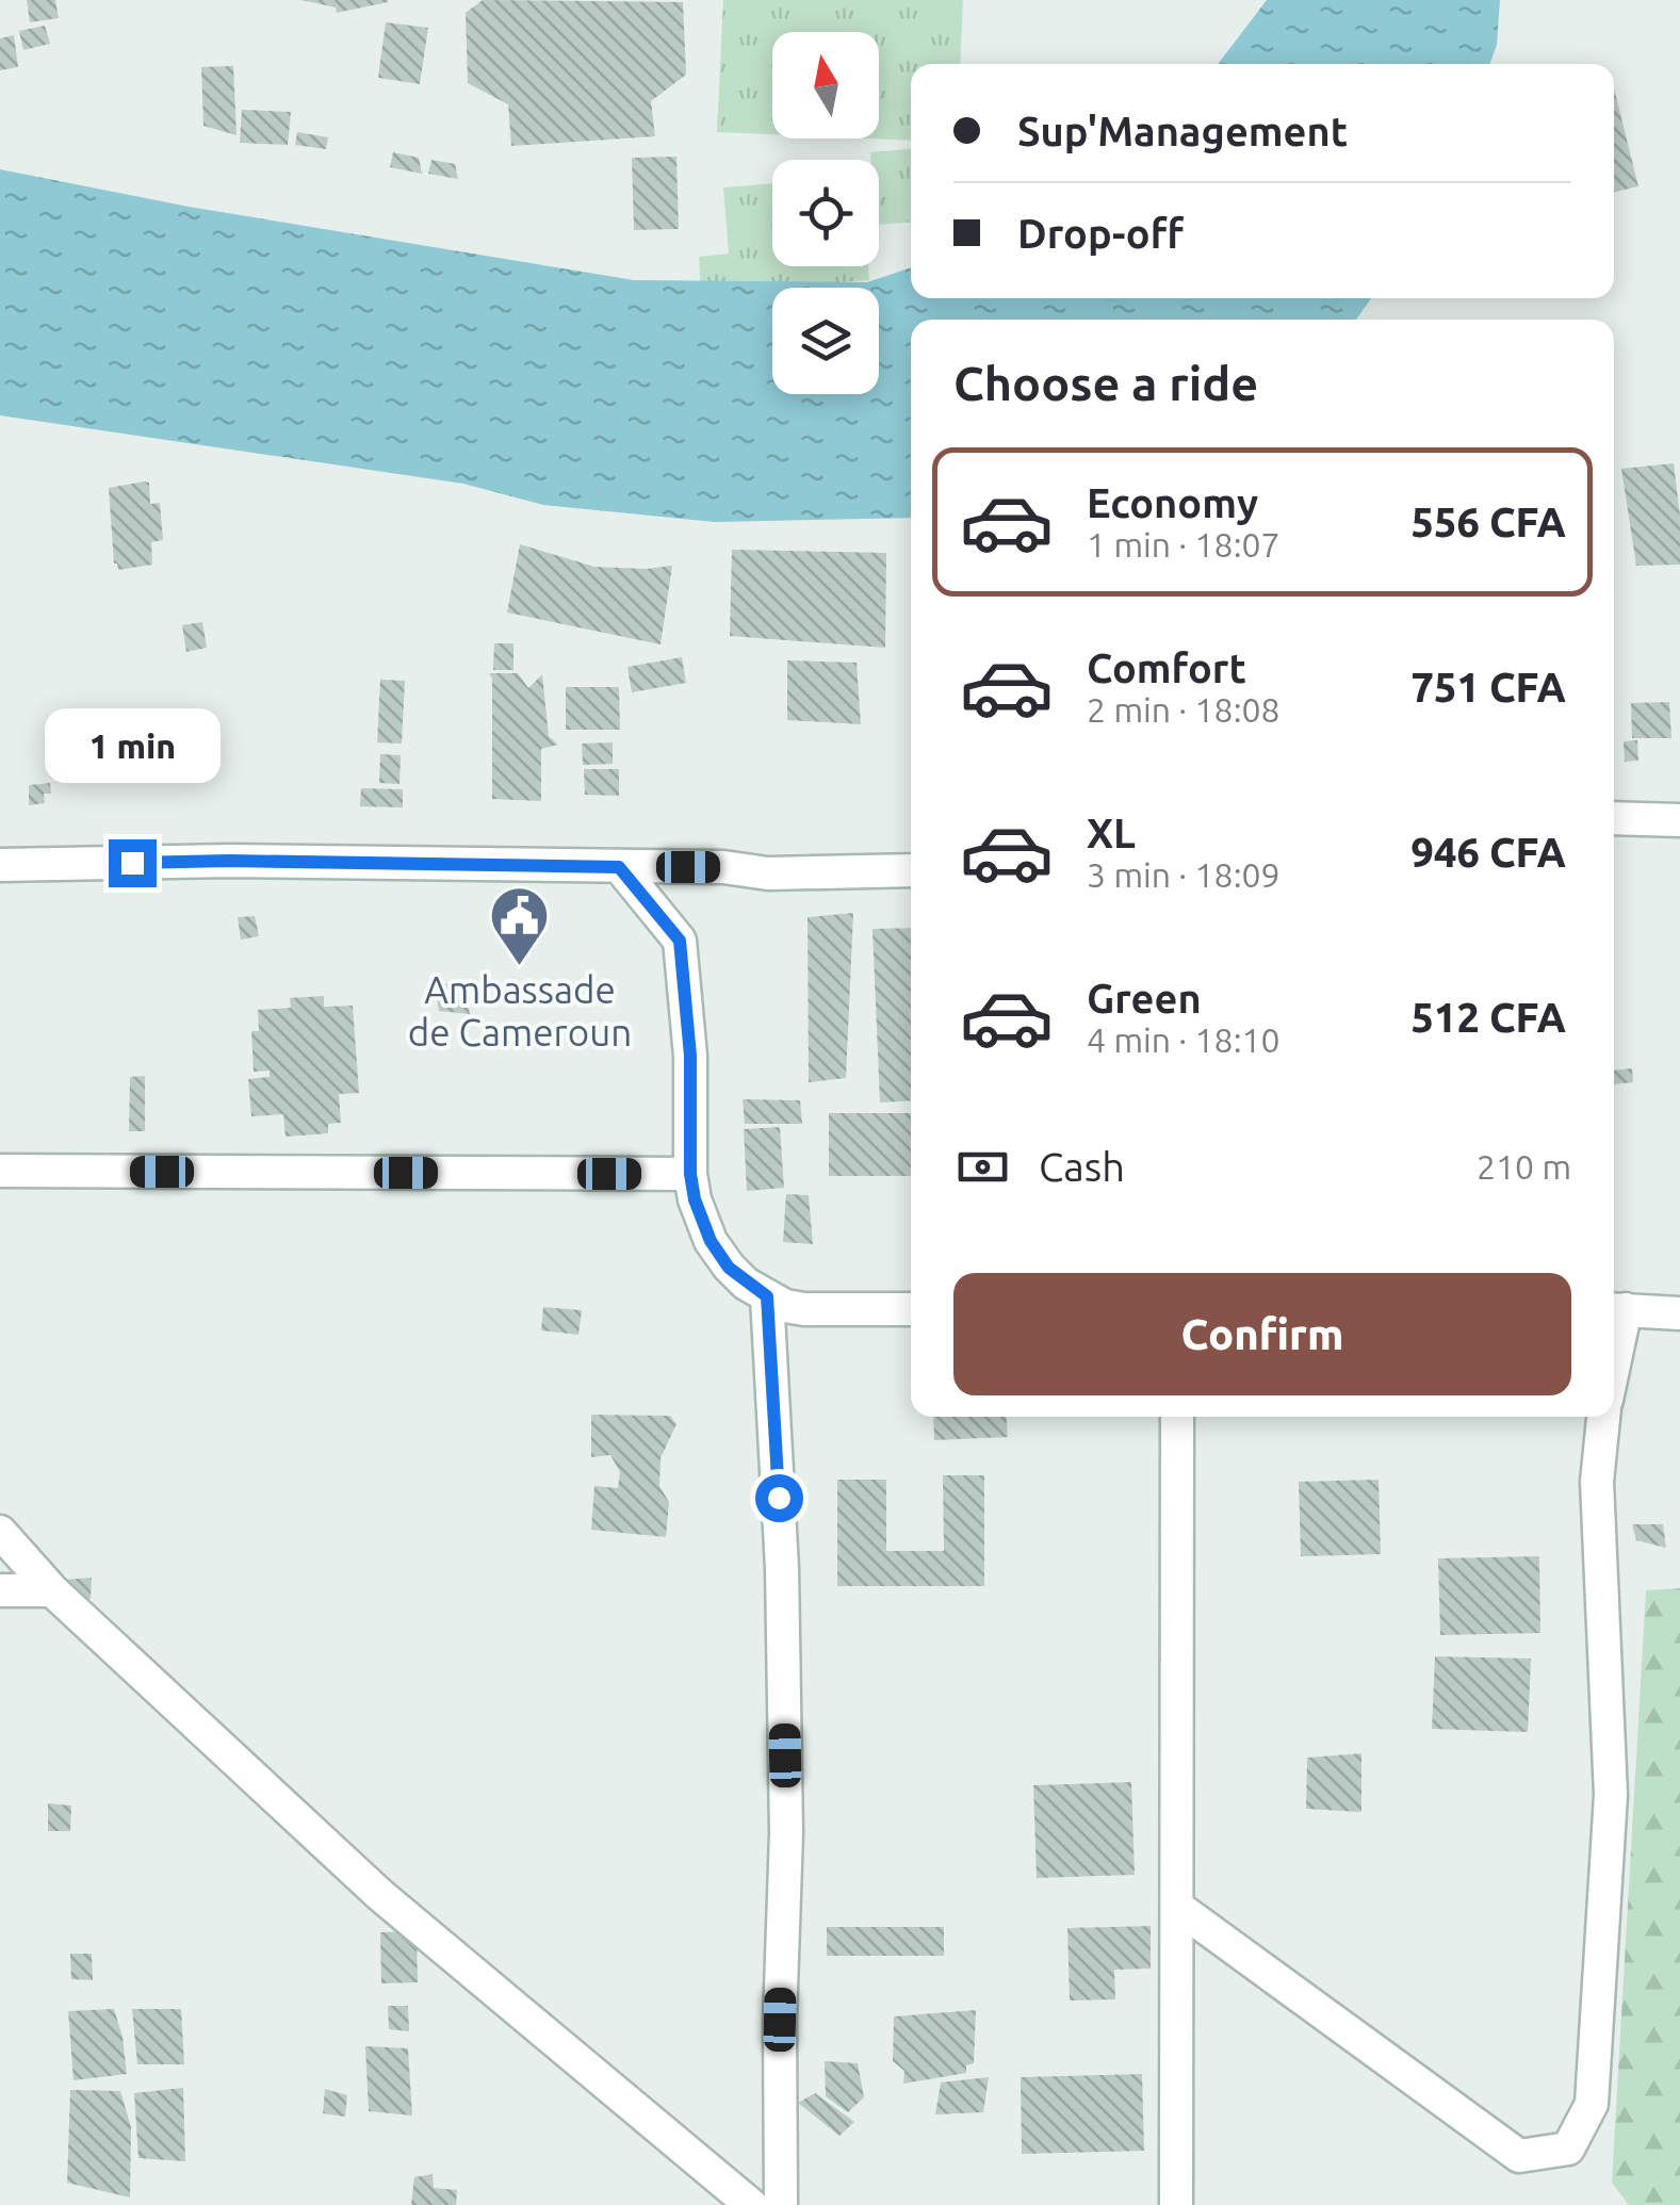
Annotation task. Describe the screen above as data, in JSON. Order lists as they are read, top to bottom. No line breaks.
{"places":{"public building":["Ambassade de Cameroun"]},"north":"top","page":{"banner":["Sup'Management","Drop-off"],"heading":"Choose a ride","list":[{"name":"Economy","note":"1 min · 18:07","value":"556 CFA"},{"name":"Comfort","note":"2 min · 18:08","value":"751 CFA"},{"name":"XL","note":"3 min · 18:09","value":"946 CFA"},{"name":"Green","note":"4 min · 18:10","value":"512 CFA"}],"bubble":"1 min","pay":["Cash","210 m"],"buttons":"Confirm"}}
